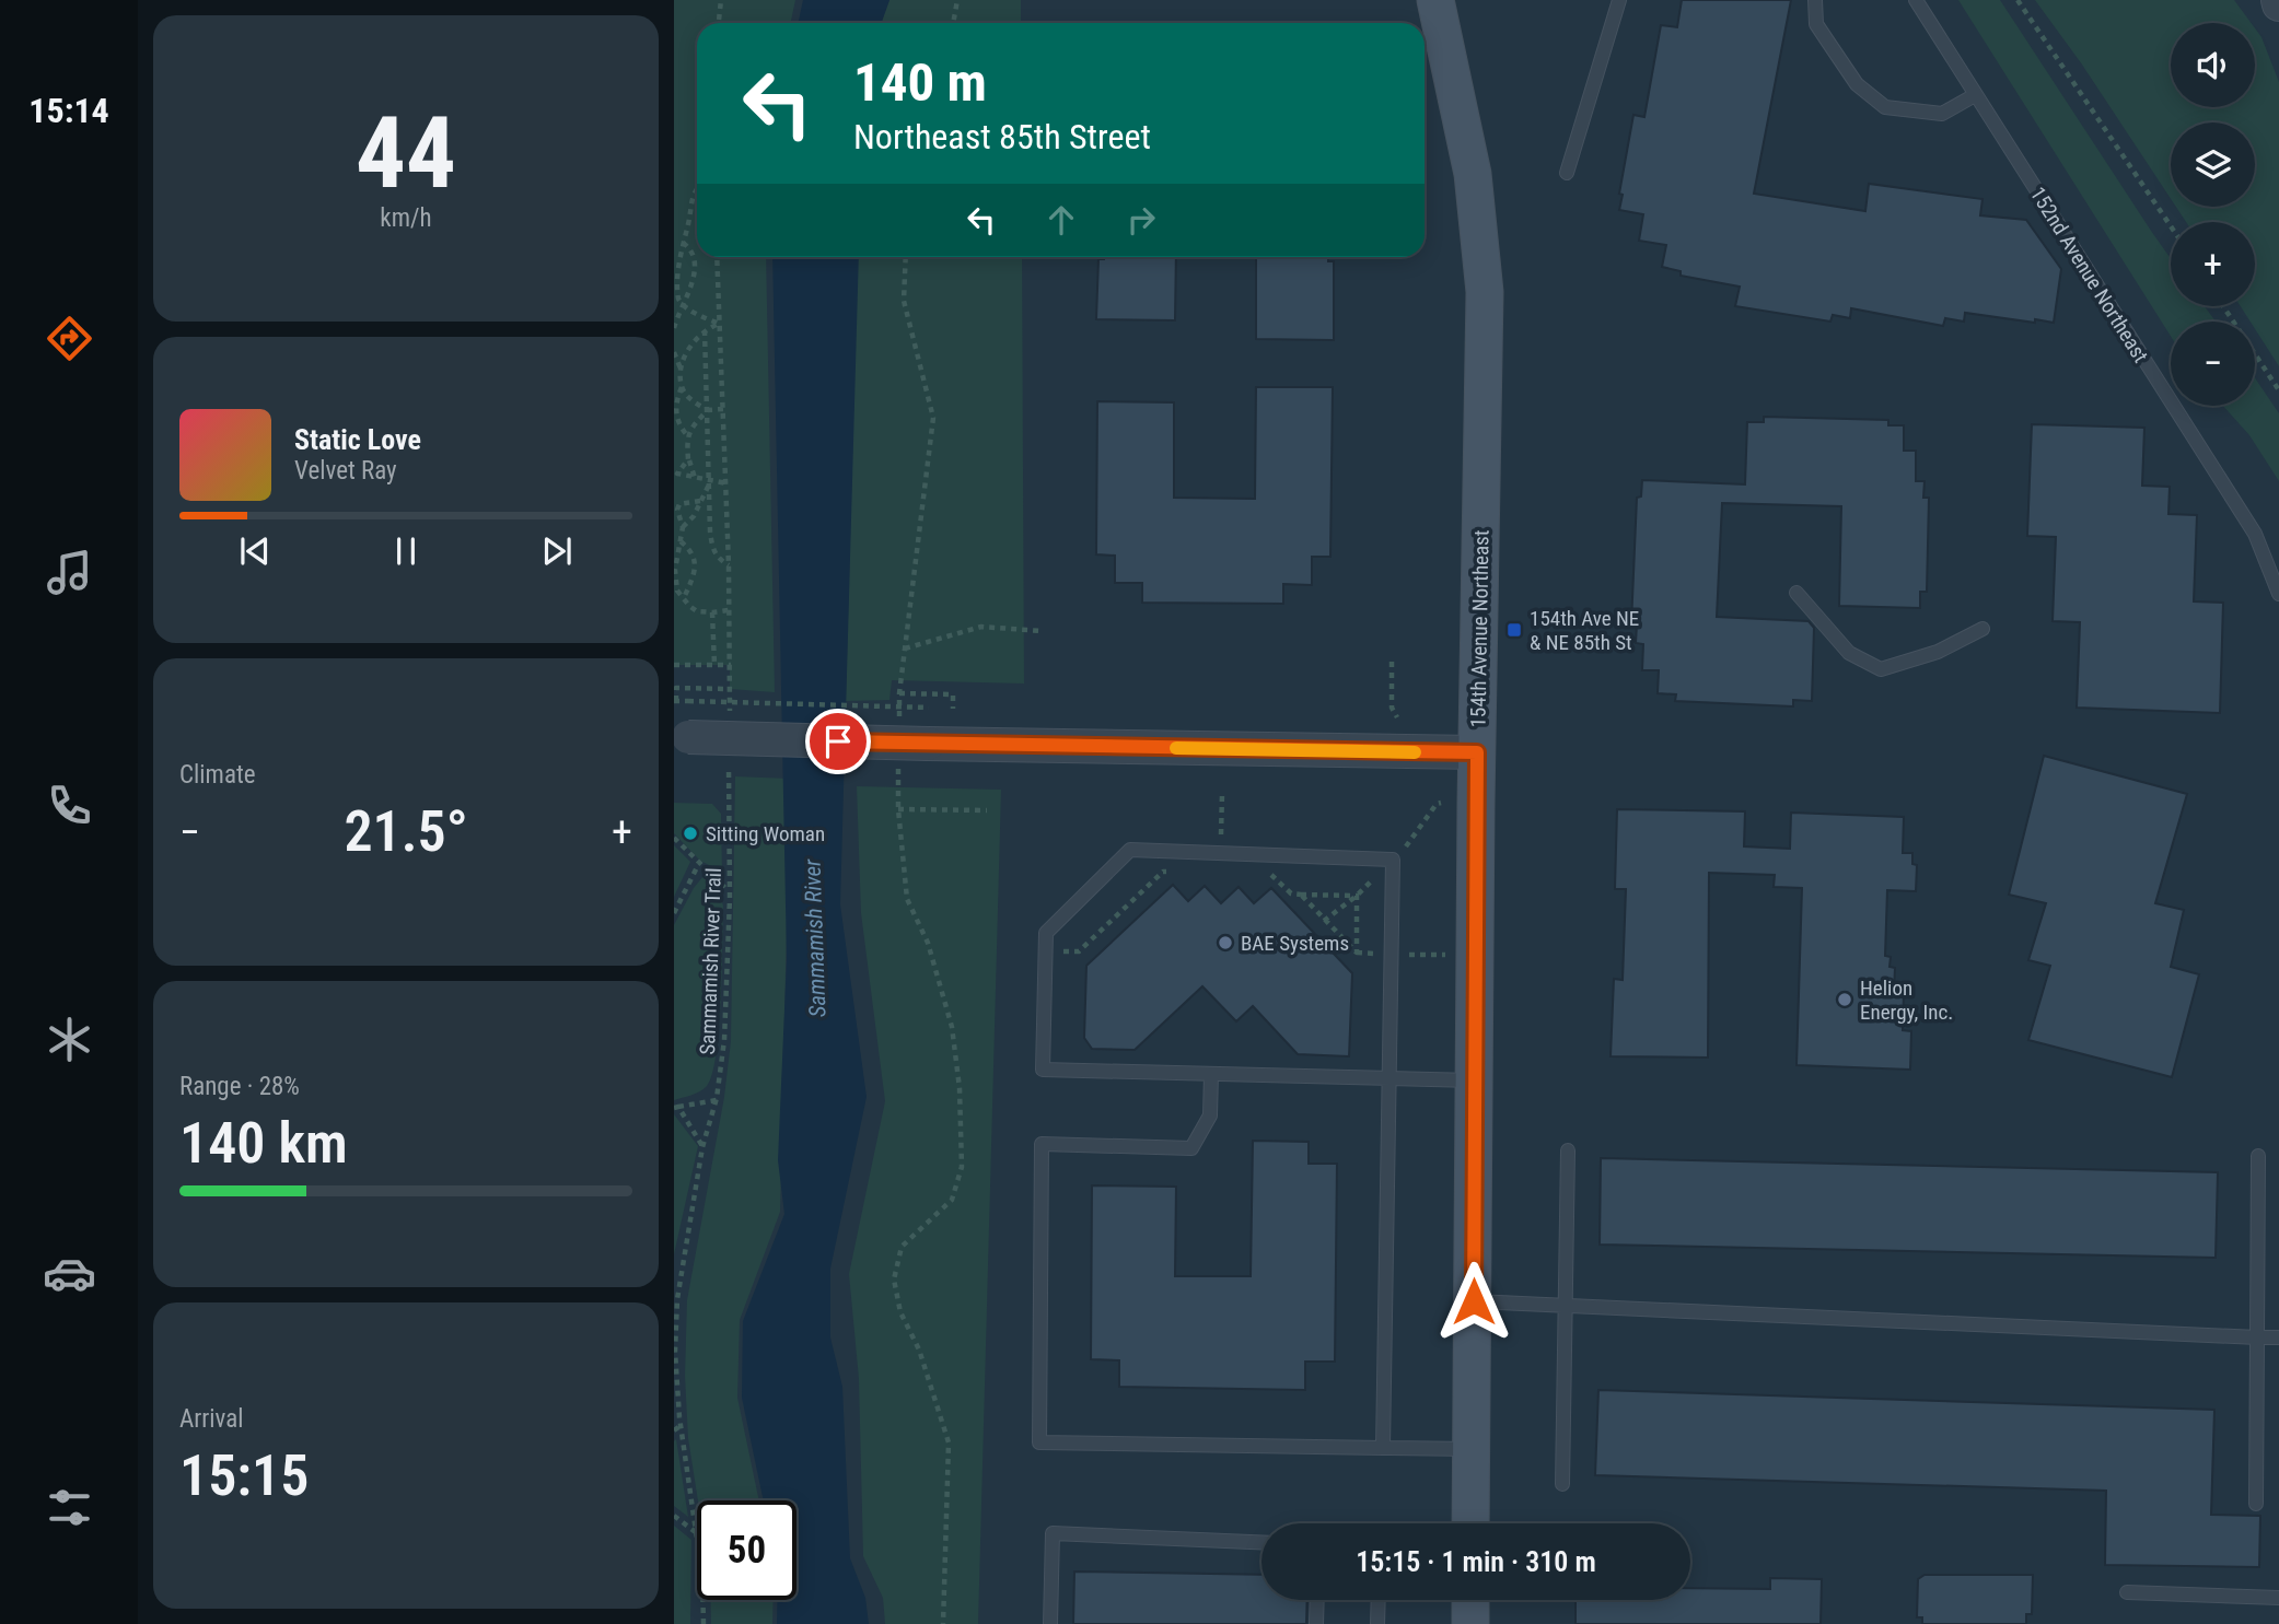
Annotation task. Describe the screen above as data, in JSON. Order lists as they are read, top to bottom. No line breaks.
{"streets":{"main road":["154th Avenue Northeast"],"lane":["152nd Avenue Northeast"],"path":["Sammamish River Trail"]},"water":["Sammamish River"],"places":{"transit":["154th Ave NE & NE 85th St"],"other":["Sitting Woman","BAE Systems","Helion Energy, Inc."]},"page":{"tabs":"15:14","tile":[["44","km/h"],"Climate",["Range · 28%","140 km"],["Arrival","15:15"]],"map_buttons":["+","−"],"turn":["140 m","Northeast 85th Street"],"song":["Static Love","Velvet Ray"],"heat":["−","21.5°","+"],"limit":"50","trip":"15:15 · 1 min · 310 m"}}
